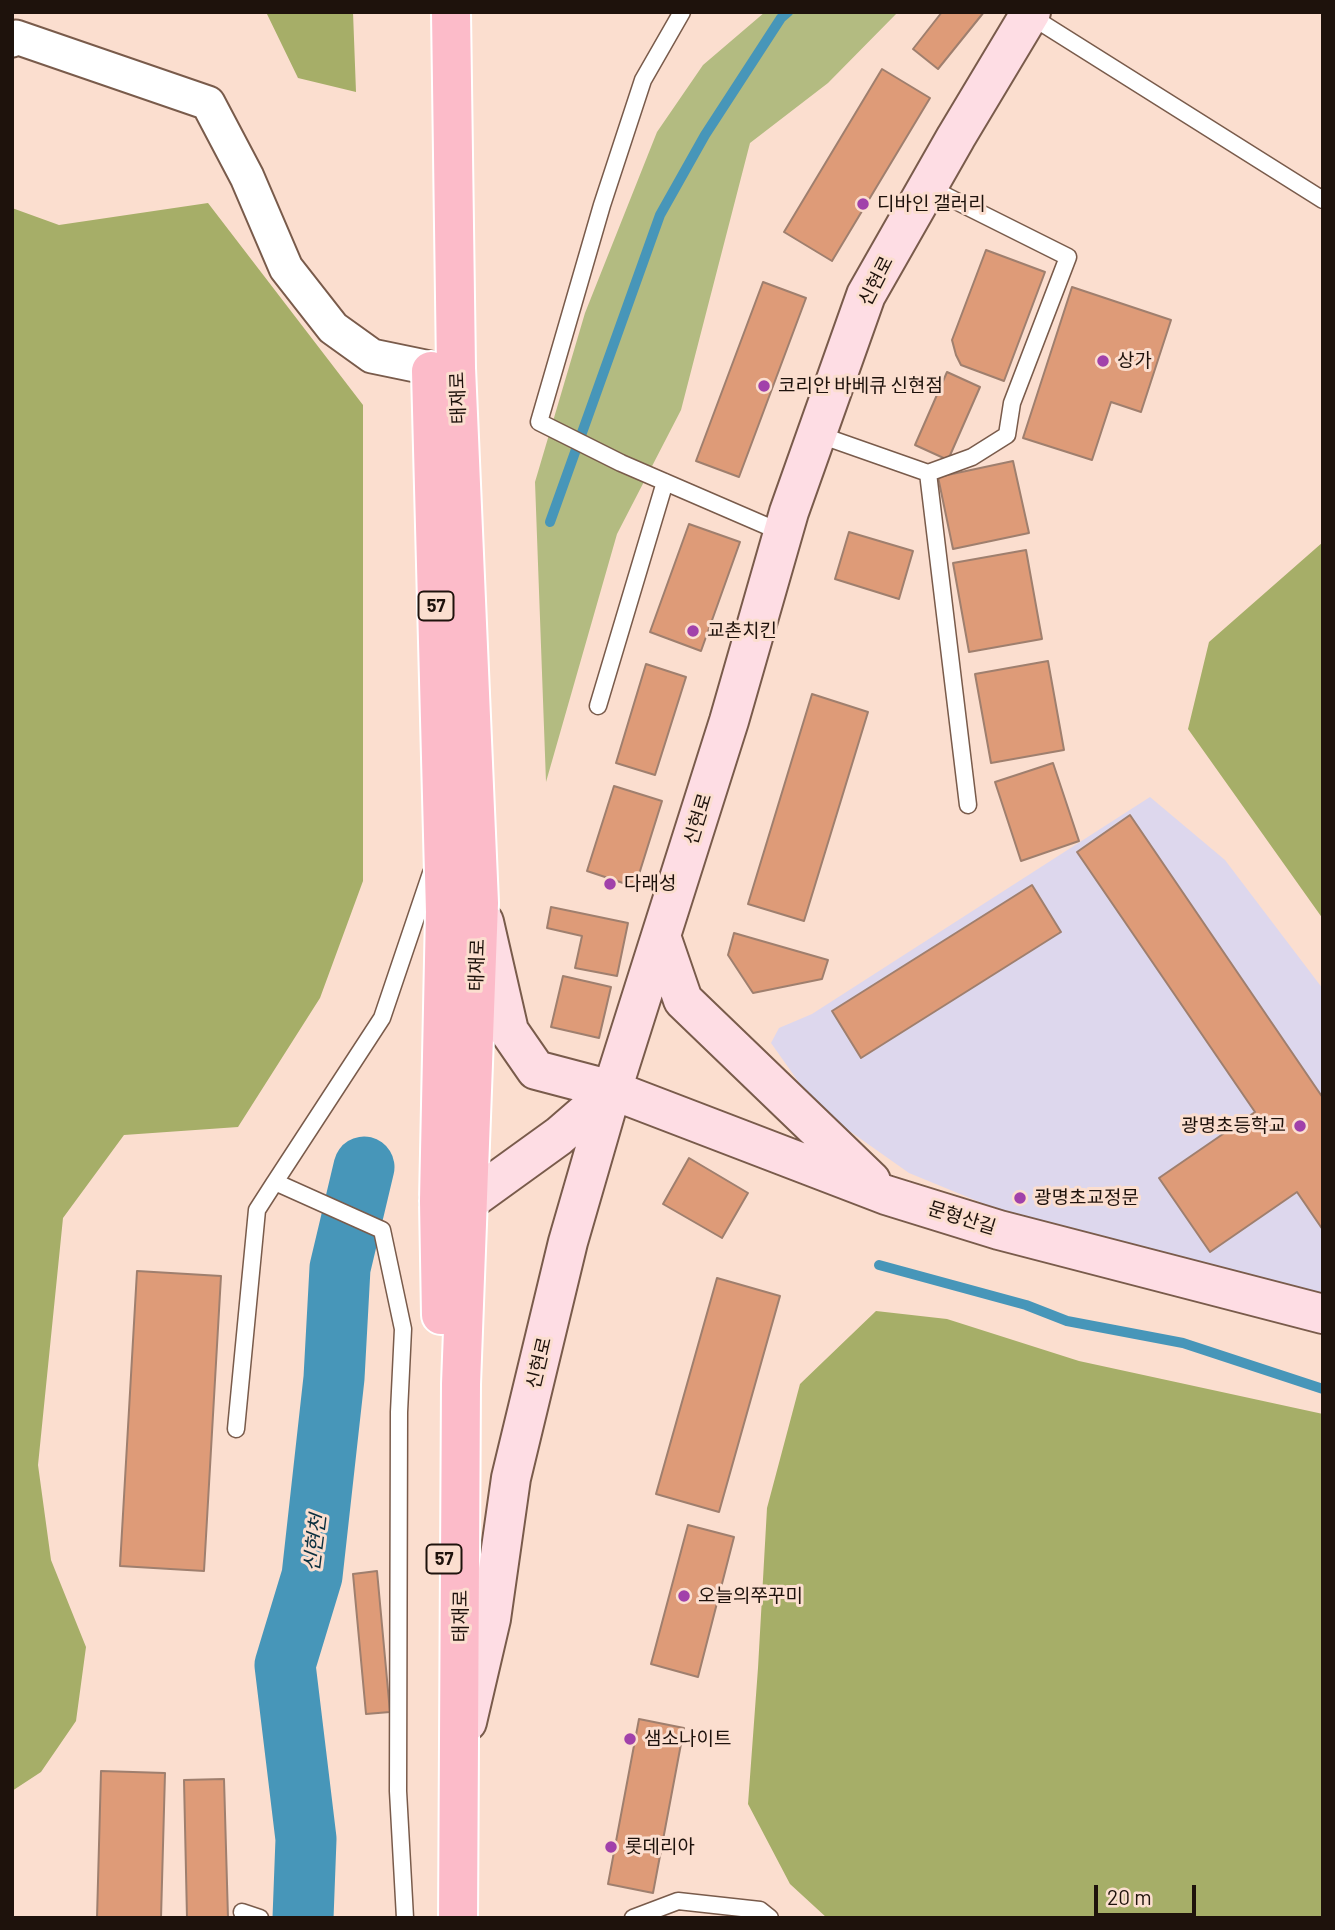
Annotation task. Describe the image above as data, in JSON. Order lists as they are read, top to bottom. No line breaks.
{"streets":{"main road":["신현로","태재로","57","문형산길"]},"crossings":[["신현로","태재로"],["신현로","문형산길"],["태재로","문형산길"]],"water":["신현천"],"places":["디바인 갤러리","상가","코리안 바베큐 신현점","교촌치킨","다래성","광명초등학교","광명초교정문","오늘의쭈꾸미","샘소나이트","롯데리아"],"scale_bar":"20 m"}
